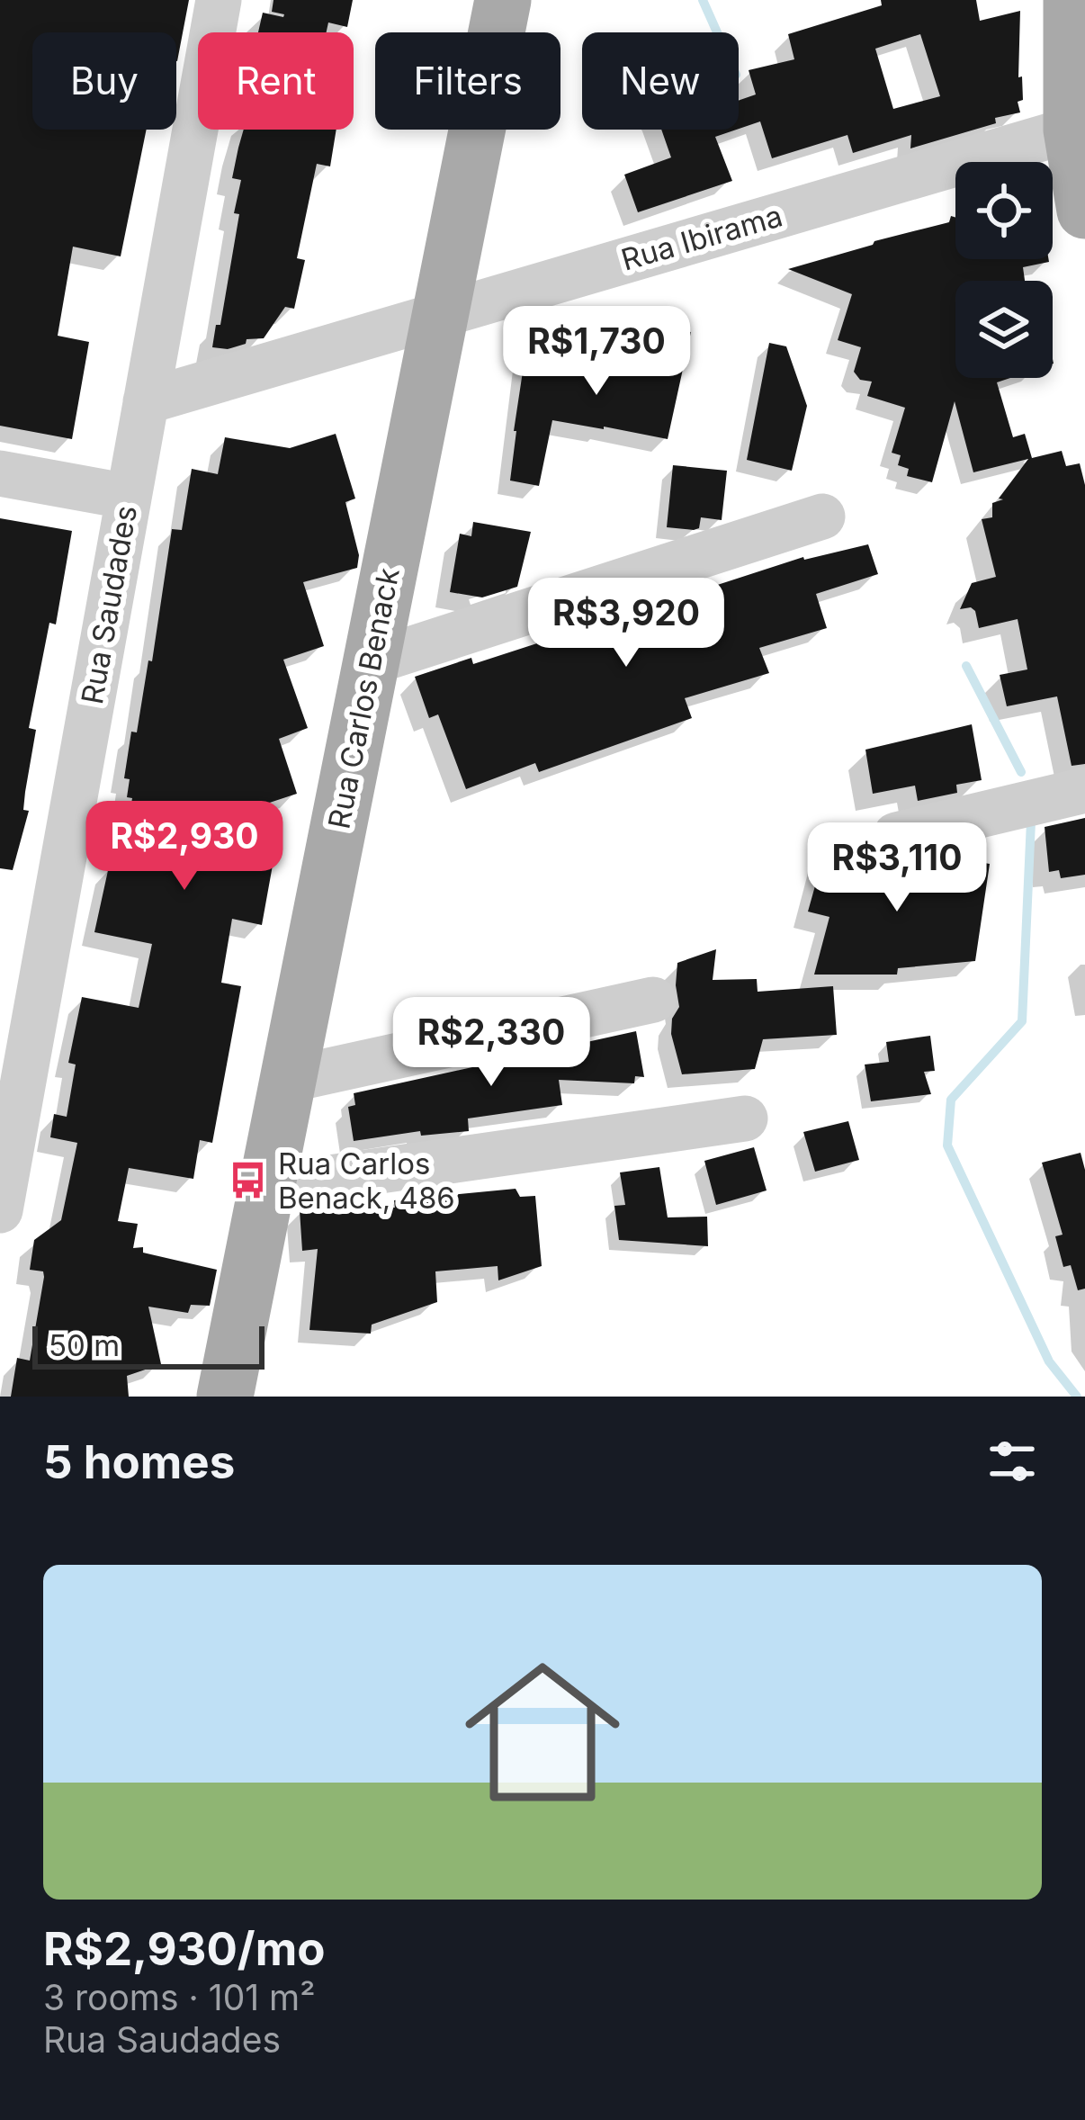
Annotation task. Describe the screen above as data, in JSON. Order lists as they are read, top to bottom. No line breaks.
{"streets":{"main road":["Rua Carlos Benack"],"street":["Rua Ibirama","Rua Saudades"]},"crossings":[["Rua Ibirama","Rua Saudades"],["Rua Ibirama","Rua Carlos Benack"]],"places":{"bus stop":["Rua Carlos Benack, 486"]},"scale_bar":"50 m","page":{"chip":["Buy","Rent","Filters","New"],"price":["R$1,730","R$3,920","R$2,930","R$3,110","R$2,330"],"scale":"50 m","heading":"5 homes","list":[{"name":"R$2,930/mo","note":"3 rooms · 101 m² · Rua Saudades"}]}}
